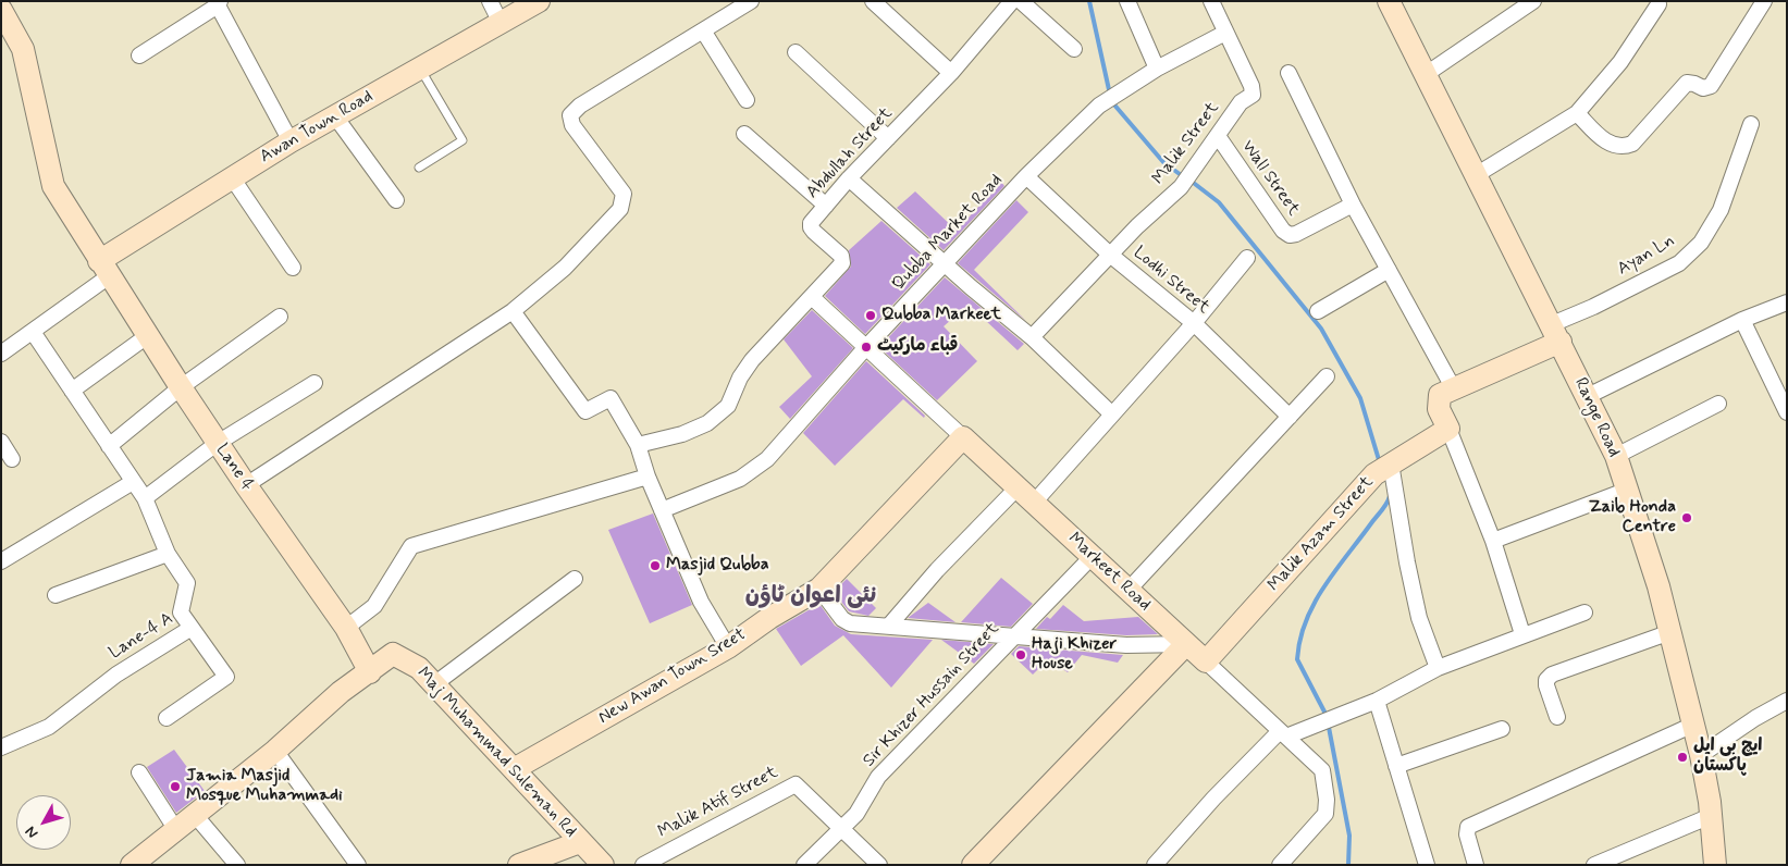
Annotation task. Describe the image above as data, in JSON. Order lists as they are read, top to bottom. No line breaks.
{"streets":{"street":["Awan Town Road","Malik Street","Abdullah Street","Wall Street","Qubba Market Road","Ayan Ln","Lodhi Street","Range Road","Lane 4","Malik Azam Street","Markeet Road","Lane-4 A","New Awan Town Sreet","Sir Khizer Hussain Street","Maj Muhammad Suleman Rd","Malik Atif Street"]},"crossings":[["Awan Town Road","Lane 4"],["Malik Street","Wall Street"],["Malik Street","Qubba Market Road"],["Malik Street","Lodhi Street"],["Abdullah Street","Markeet Road"],["Qubba Market Road","Lodhi Street"],["Qubba Market Road","Markeet Road"],["Ayan Ln","Range Road"],["Lane 4","Maj Muhammad Suleman Rd"],["Malik Azam Street","Markeet Road"],["Markeet Road","New Awan Town Sreet"],["Markeet Road","Sir Khizer Hussain Street"],["New Awan Town Sreet","Maj Muhammad Suleman Rd"],["Sir Khizer Hussain Street","Malik Atif Street"]],"districts":["نئی اعوان ٹاؤن"],"places":["Qubba Markeet","قباء مارکیٹ","Zaib Honda Centre","Masjid Qubba","Haji Khizer House","ایچ بی ایل پاکستان","Jamia Masjid Mosque Muhammadi"],"north":"bottom left"}
